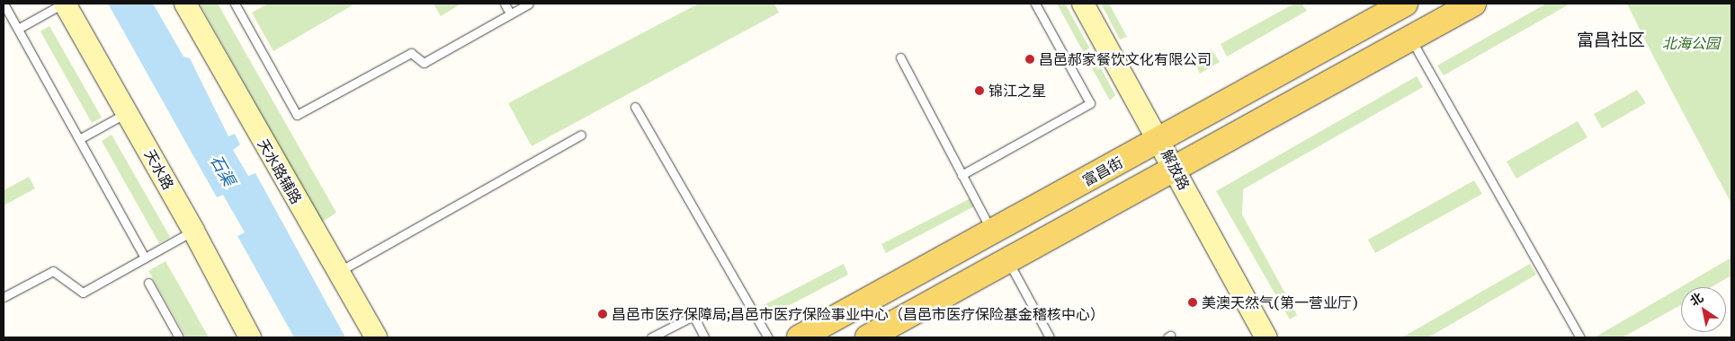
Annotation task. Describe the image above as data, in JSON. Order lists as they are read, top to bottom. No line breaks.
{"streets":{"main road":["富昌街"],"street":["天水路","解放路","天水路辅路"]},"crossings":[["解放路","富昌街"]],"districts":["富昌社区"],"water":["石渠"],"parks":["北海公园"],"places":["昌邑郝家餐饮文化有限公司","锦江之星","美澳天然气(第一营业厅)","昌邑市医疗保障局;昌邑市医疗保险事业中心（昌邑市医疗保险基金稽核中心）"],"north":"top left"}
